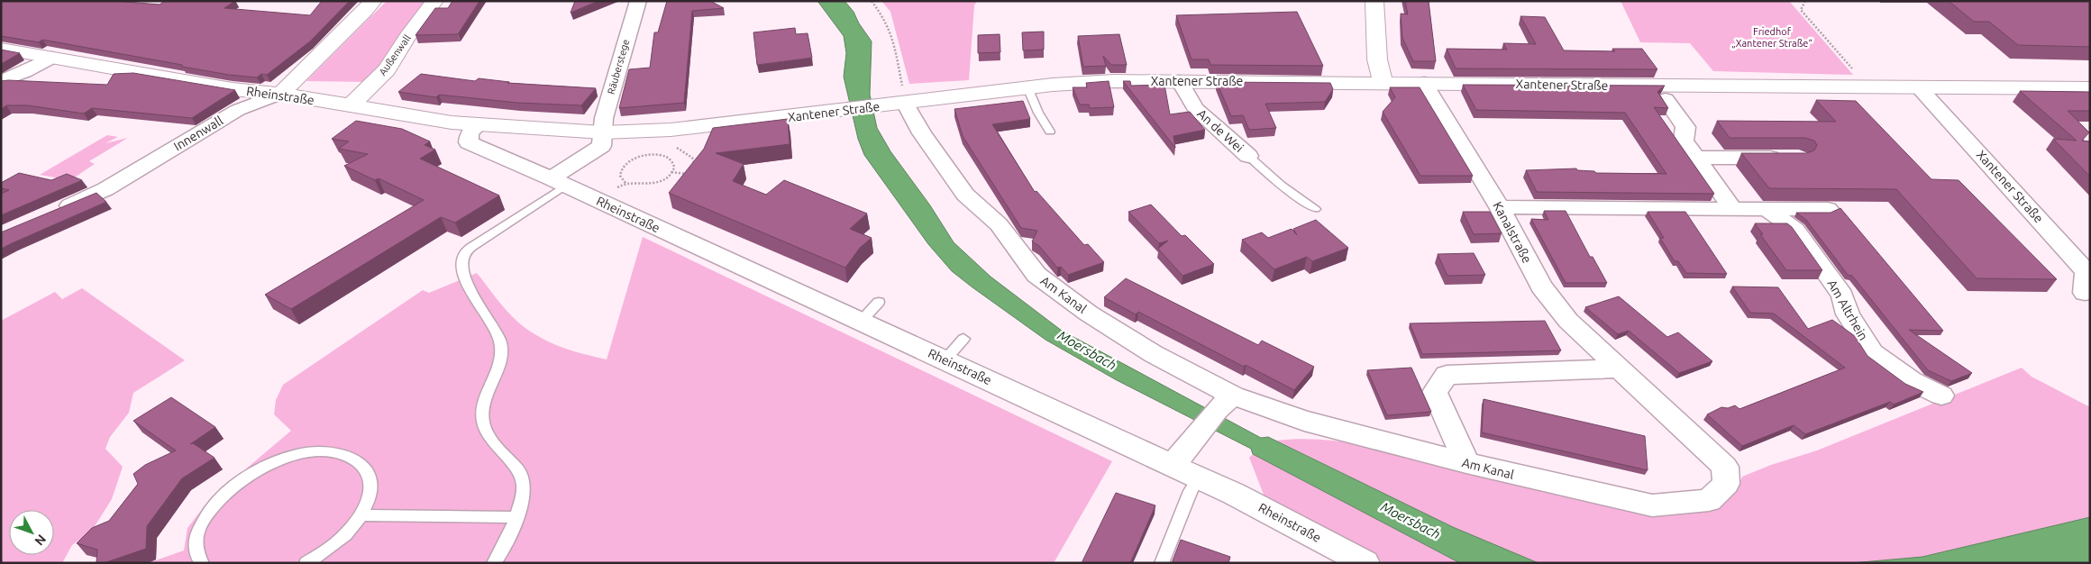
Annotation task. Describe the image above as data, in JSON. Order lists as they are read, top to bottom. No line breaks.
{"streets":{"street":["Außenwall","Räuberstege","Xantener Straße","Rheinstraße","An de Wei","Innenwall","Kanalstraße","Am Kanal","Am Altrhein"]},"crossings":[["Außenwall","Rheinstraße"],["Räuberstege","Xantener Straße"],["Xantener Straße","Rheinstraße"],["Xantener Straße","An de Wei"],["Xantener Straße","Kanalstraße"],["Xantener Straße","Am Kanal"],["Rheinstraße","Innenwall"],["Kanalstraße","Am Kanal"]],"water":["Moersbach"],"parks":["Friedhof „Xantener Straße“"],"north":"bottom right"}
